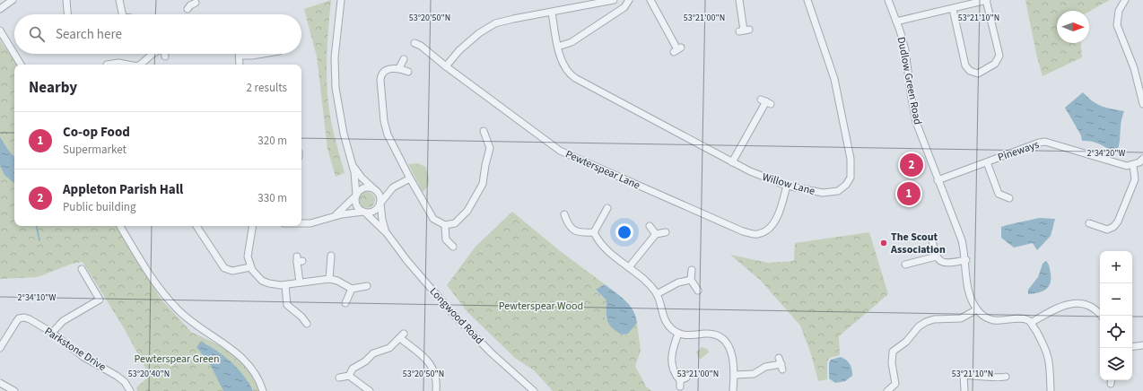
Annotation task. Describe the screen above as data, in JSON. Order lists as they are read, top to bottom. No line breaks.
{"streets":{"street":["Dudlow Green Road","Pineways","Pewterspear Lane","Willow Lane","Longwood Road","Parkstone Drive"]},"crossings":[["Dudlow Green Road","Pineways"],["Pewterspear Lane","Willow Lane"]],"parks":["Pewterspear Wood","Pewterspear Green"],"places":["The Scout Association"],"north":"right","page":{"search":"Search here","heading":["Nearby","2 results"],"list":[{"mark":"1","name":"Co-op Food","note":"Supermarket","value":"320 m"},{"mark":"2","name":"Appleton Parish Hall","note":"Public building","value":"330 m"}],"pins":["2","1"],"map_buttons":["+","−"]},"coordinates":["53°20'50\"N","53°21'00\"N","53°21'10\"N","2°34'20\"W","2°34'10\"W","53°20'40\"N"]}
